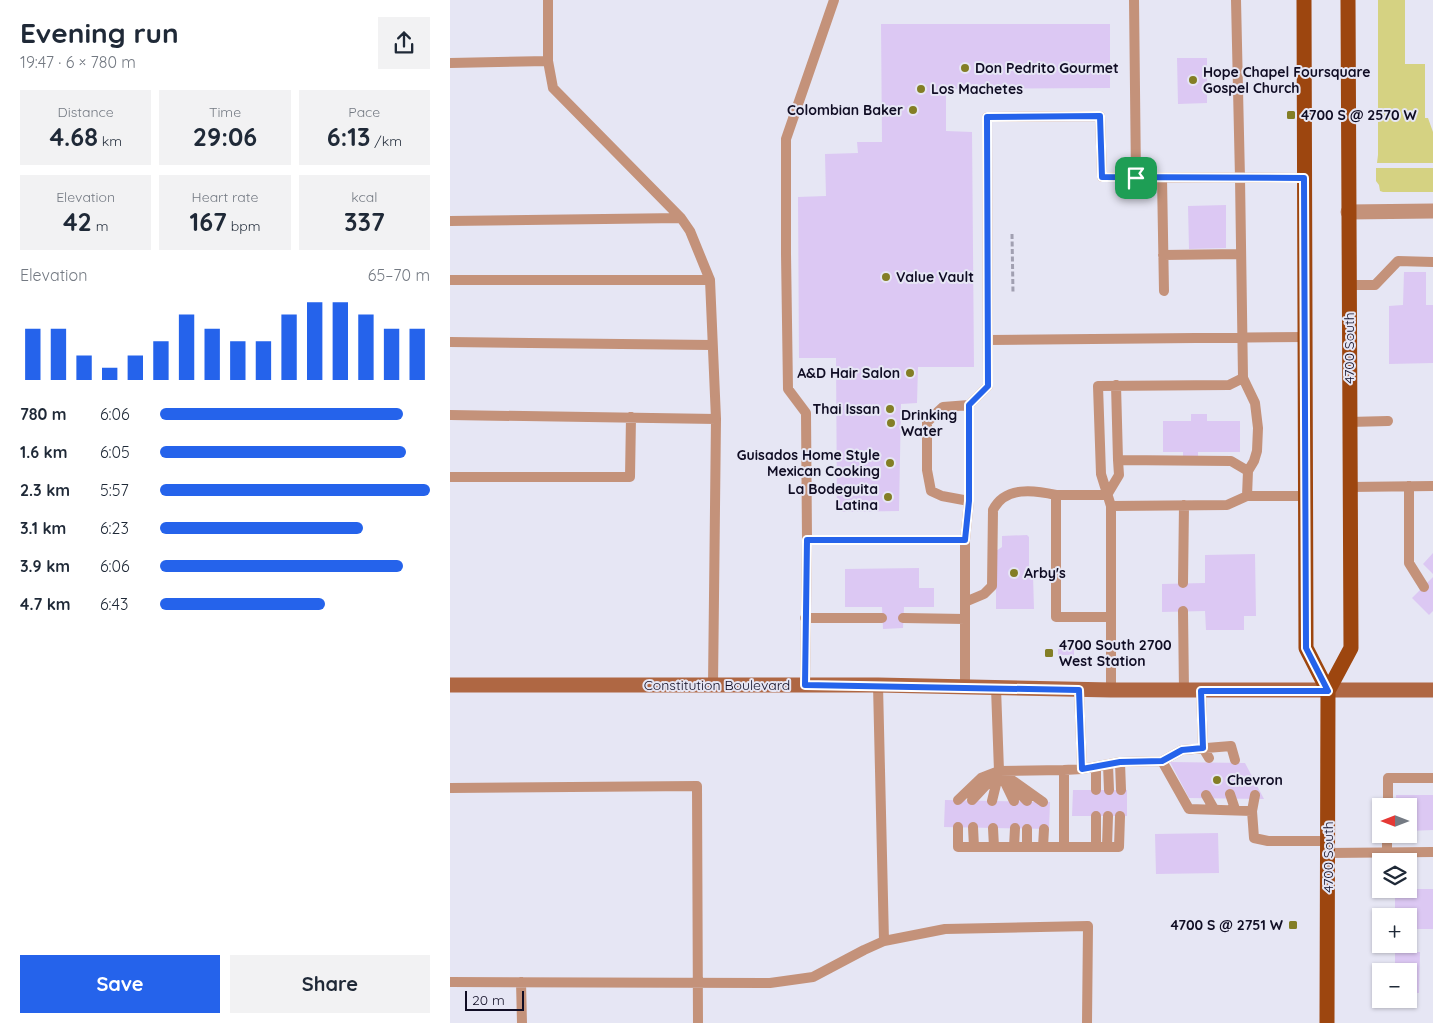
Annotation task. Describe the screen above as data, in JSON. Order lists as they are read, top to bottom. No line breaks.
{"streets":{"main road":["4700 South","Constitution Boulevard"]},"crossings":[["4700 South","Constitution Boulevard"]],"places":{"other":["Don Pedrito Gourmet","Hope Chapel Foursquare Gospel Church","Los Machetes","Colombian Baker","Value Vault","A&D Hair Salon","Thai Issan","Drinking Water","Guisados Home Style Mexican Cooking","La Bodeguita Latina","Arby's","Chevron"],"transit":["4700 S @ 2570 W","4700 South 2700 West Station","4700 S @ 2751 W"]},"scale_bar":"20 m","north":"left","page":{"heading":["Evening run","19:47 · 6 × 780 m"],"stats":[["Distance","4.68 km"],["Time","29:06"],["Pace","6:13 /km"],["Elevation","42 m"],["Heart rate","167 bpm"],["kcal","337"]],"chart":["Elevation","65–70 m"],"list":[{"name":"780 m","note":"6:06"},{"name":"1.6 km","note":"6:05"},{"name":"2.3 km","note":"5:57"},{"name":"3.1 km","note":"6:23"},{"name":"3.9 km","note":"6:06"},{"name":"4.7 km","note":"6:43"}],"map_buttons":["+","−"],"buttons":["Save","Share"],"scale":"20 m"}}
